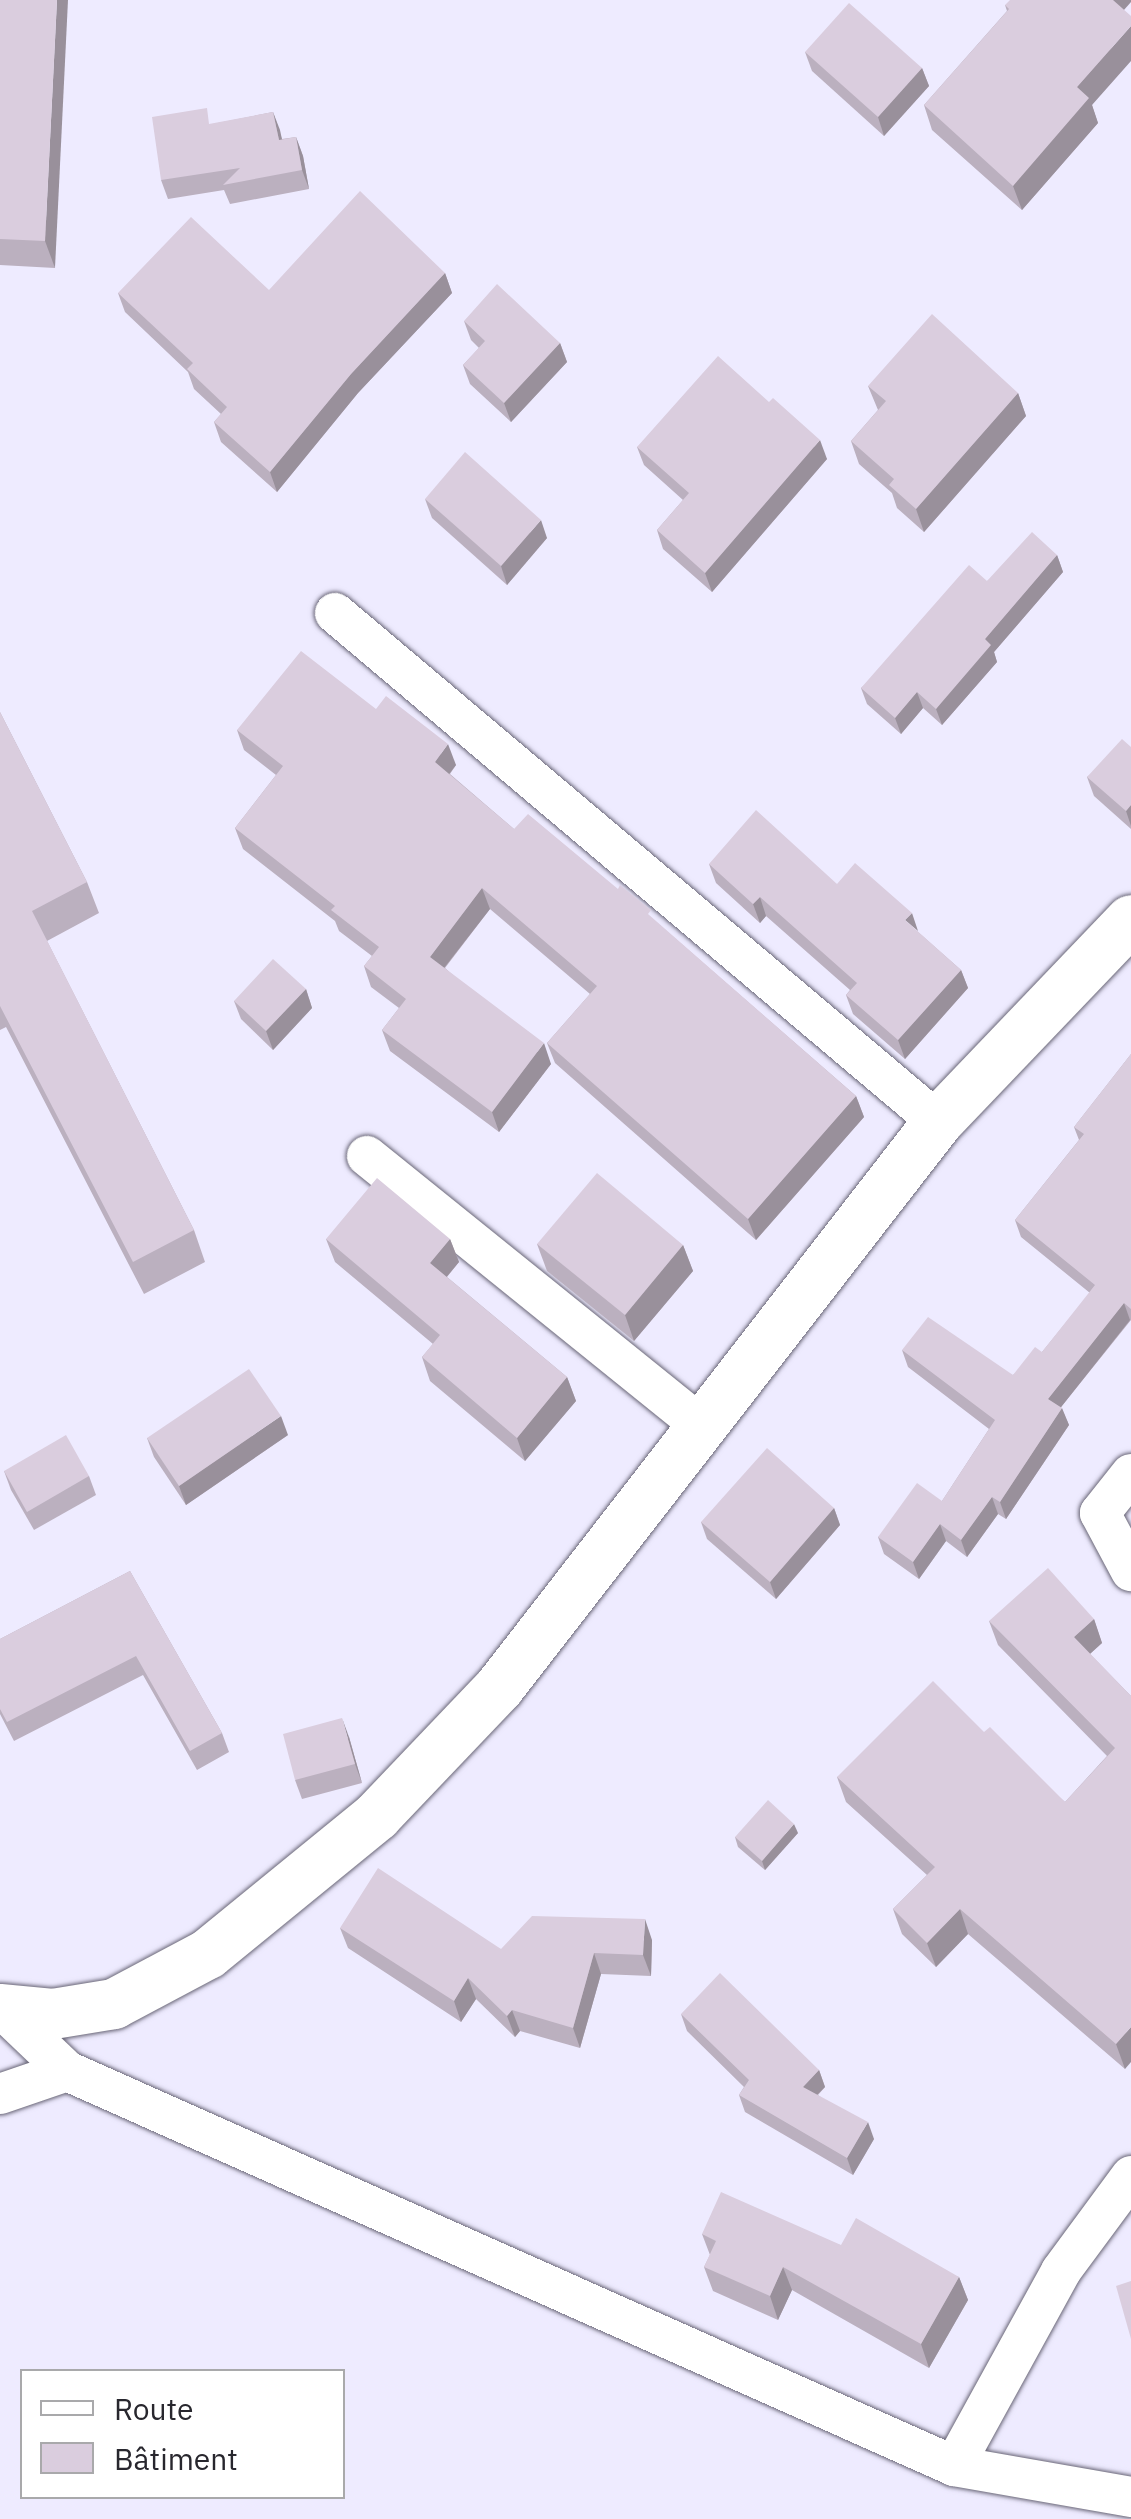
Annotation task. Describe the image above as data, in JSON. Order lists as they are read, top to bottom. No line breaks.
{"legend":["Route","Bâtiment"]}
